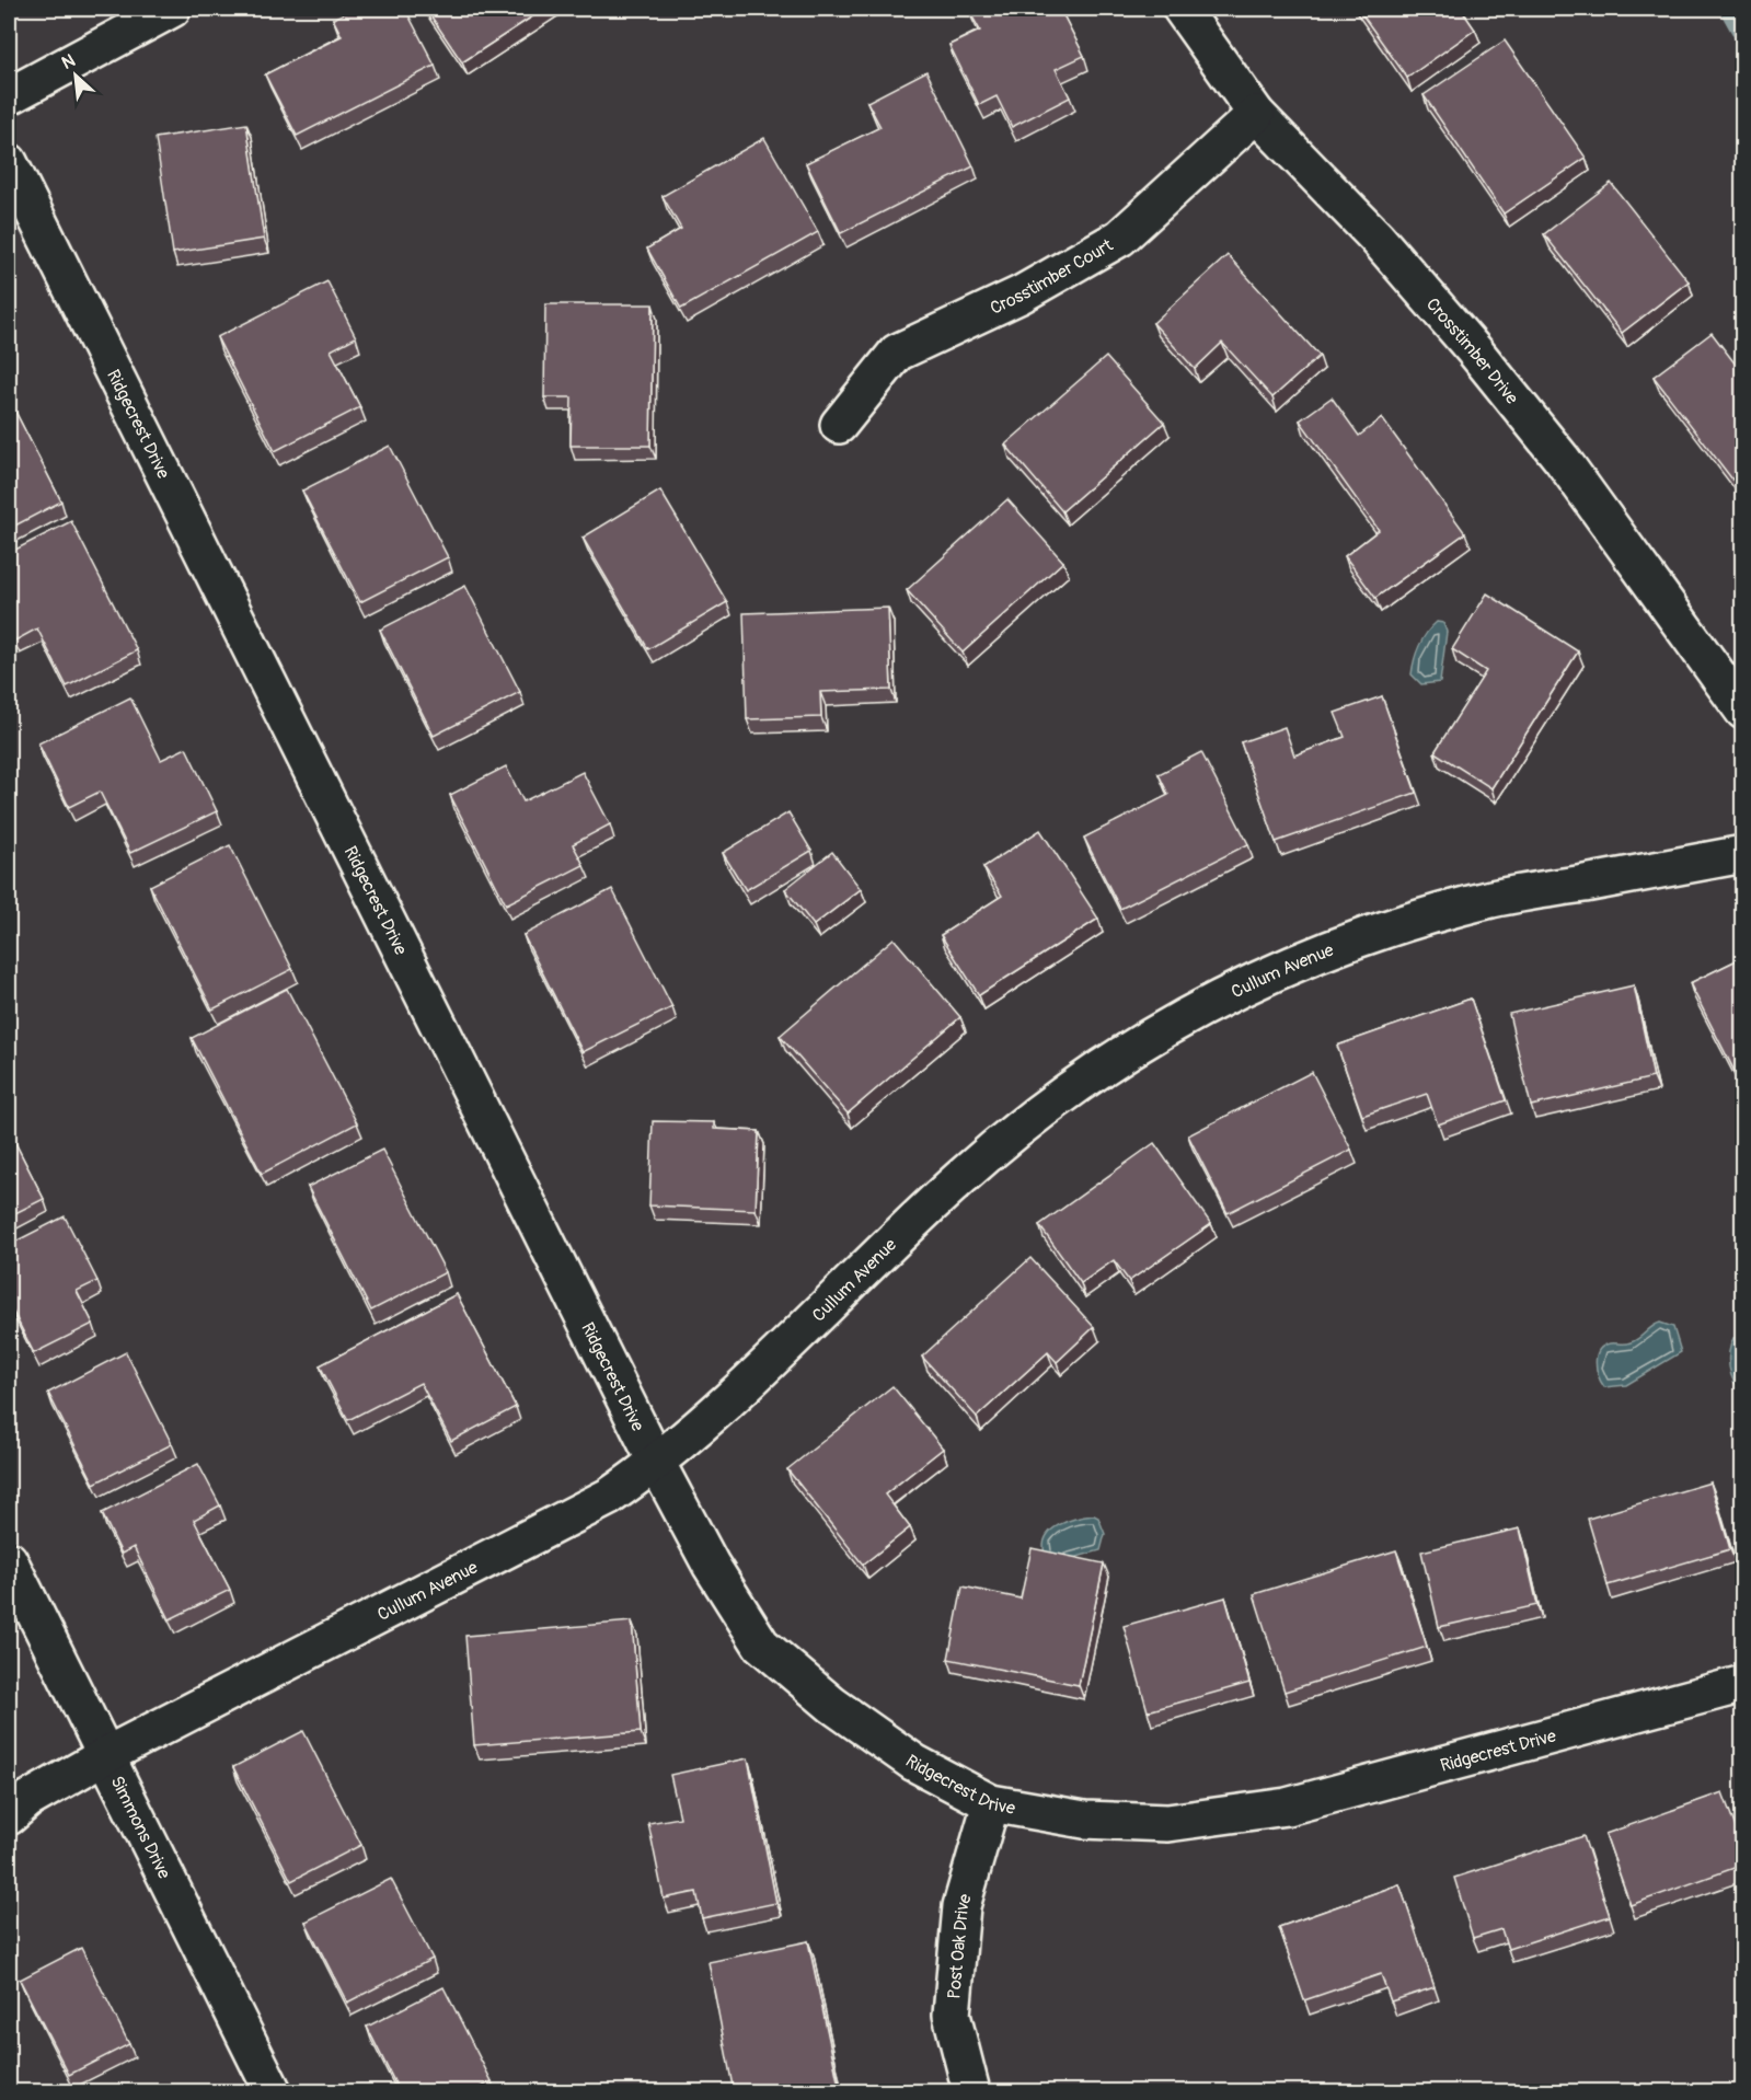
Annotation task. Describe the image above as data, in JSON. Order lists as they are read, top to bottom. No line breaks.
{"streets":{"street":["Crosstimber Court","Crosstimber Drive","Ridgecrest Drive","Cullum Avenue","Simmons Drive","Post Oak Drive"]},"crossings":[["Crosstimber Court","Crosstimber Drive"],["Ridgecrest Drive","Cullum Avenue"],["Ridgecrest Drive","Post Oak Drive"],["Cullum Avenue","Simmons Drive"]],"north":"top left"}
